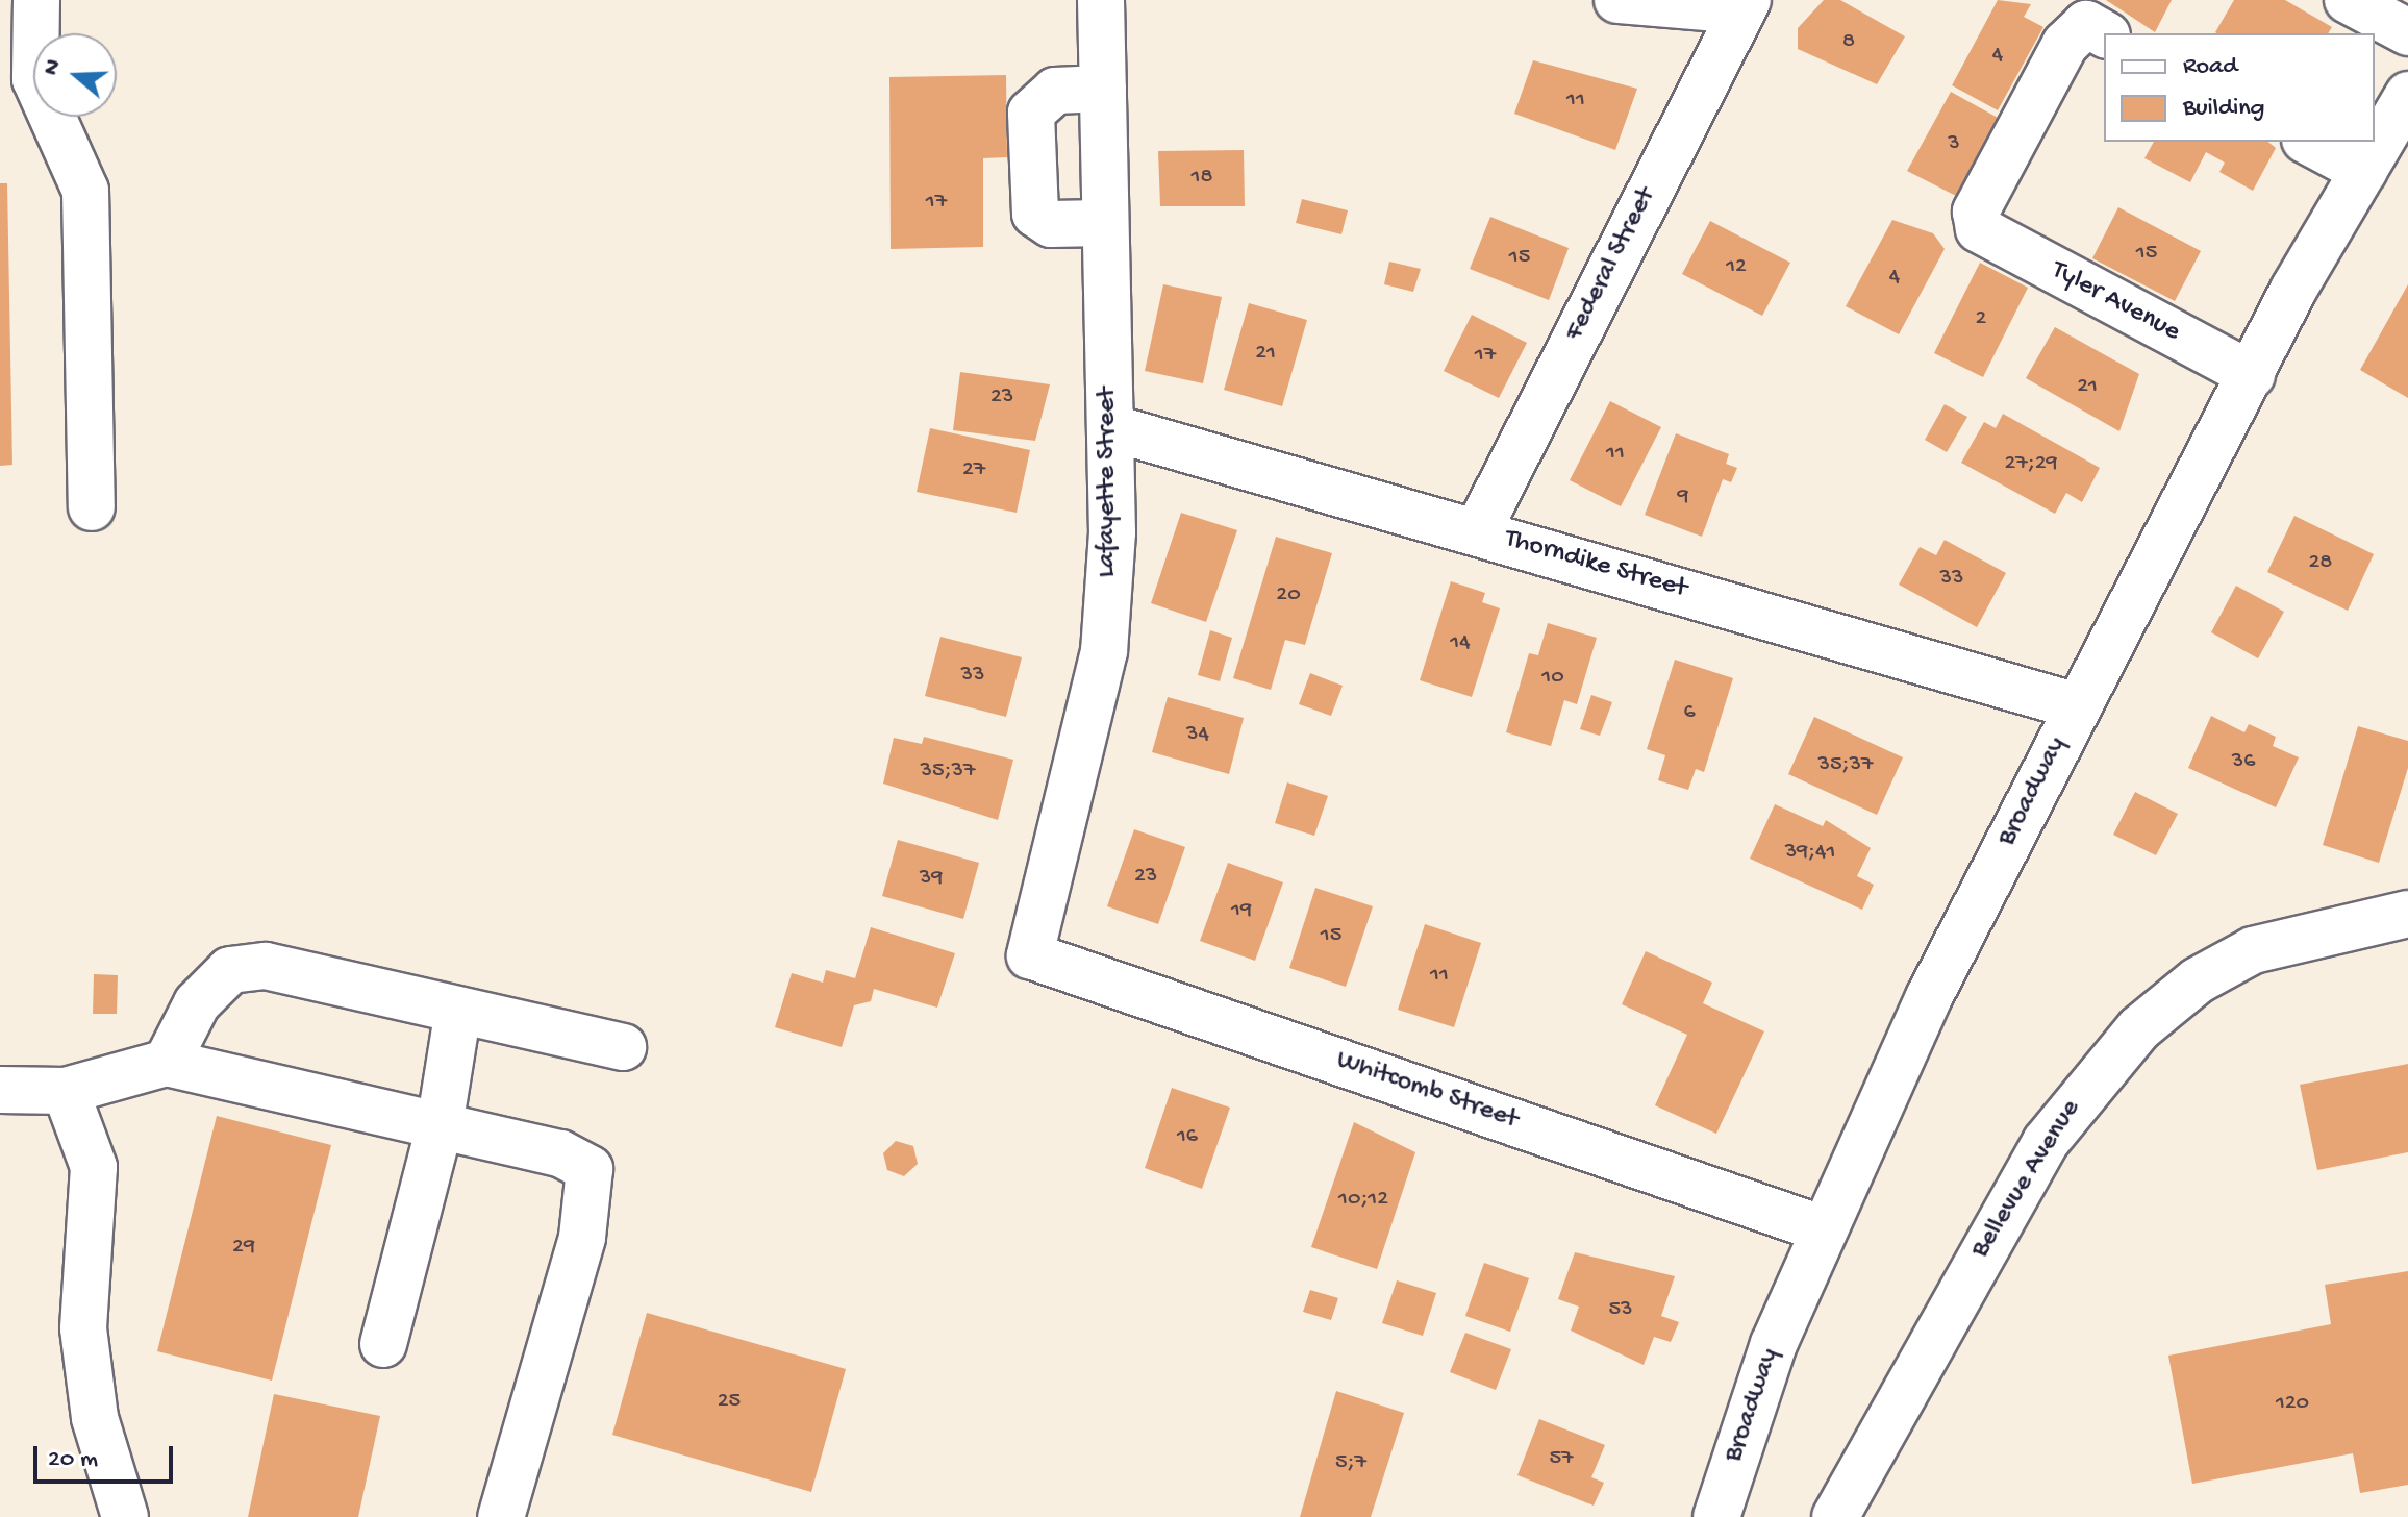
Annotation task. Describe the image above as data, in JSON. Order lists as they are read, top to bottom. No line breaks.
{"streets":{"street":["Federal Street","Tyler Avenue","Lafayette Street","Thorndike Street","Broadway","Whitcomb Street","Bellevue Avenue"]},"crossings":[["Federal Street","Thorndike Street"],["Tyler Avenue","Broadway"],["Lafayette Street","Thorndike Street"],["Lafayette Street","Whitcomb Street"],["Thorndike Street","Broadway"],["Broadway","Whitcomb Street"]],"house_numbers":["8","4","11","3","18","17","15","15","12","4","2","21","17","21","23","11","27;29","27","9","28","33","20","14","33","10","6","34","36","35;37","35;37","39;41","23","39","19","15","11","16","10;12","29","53","25","120","57","5;7"],"legend":["Road","Building"],"scale_bar":"20 m","north":"left"}
